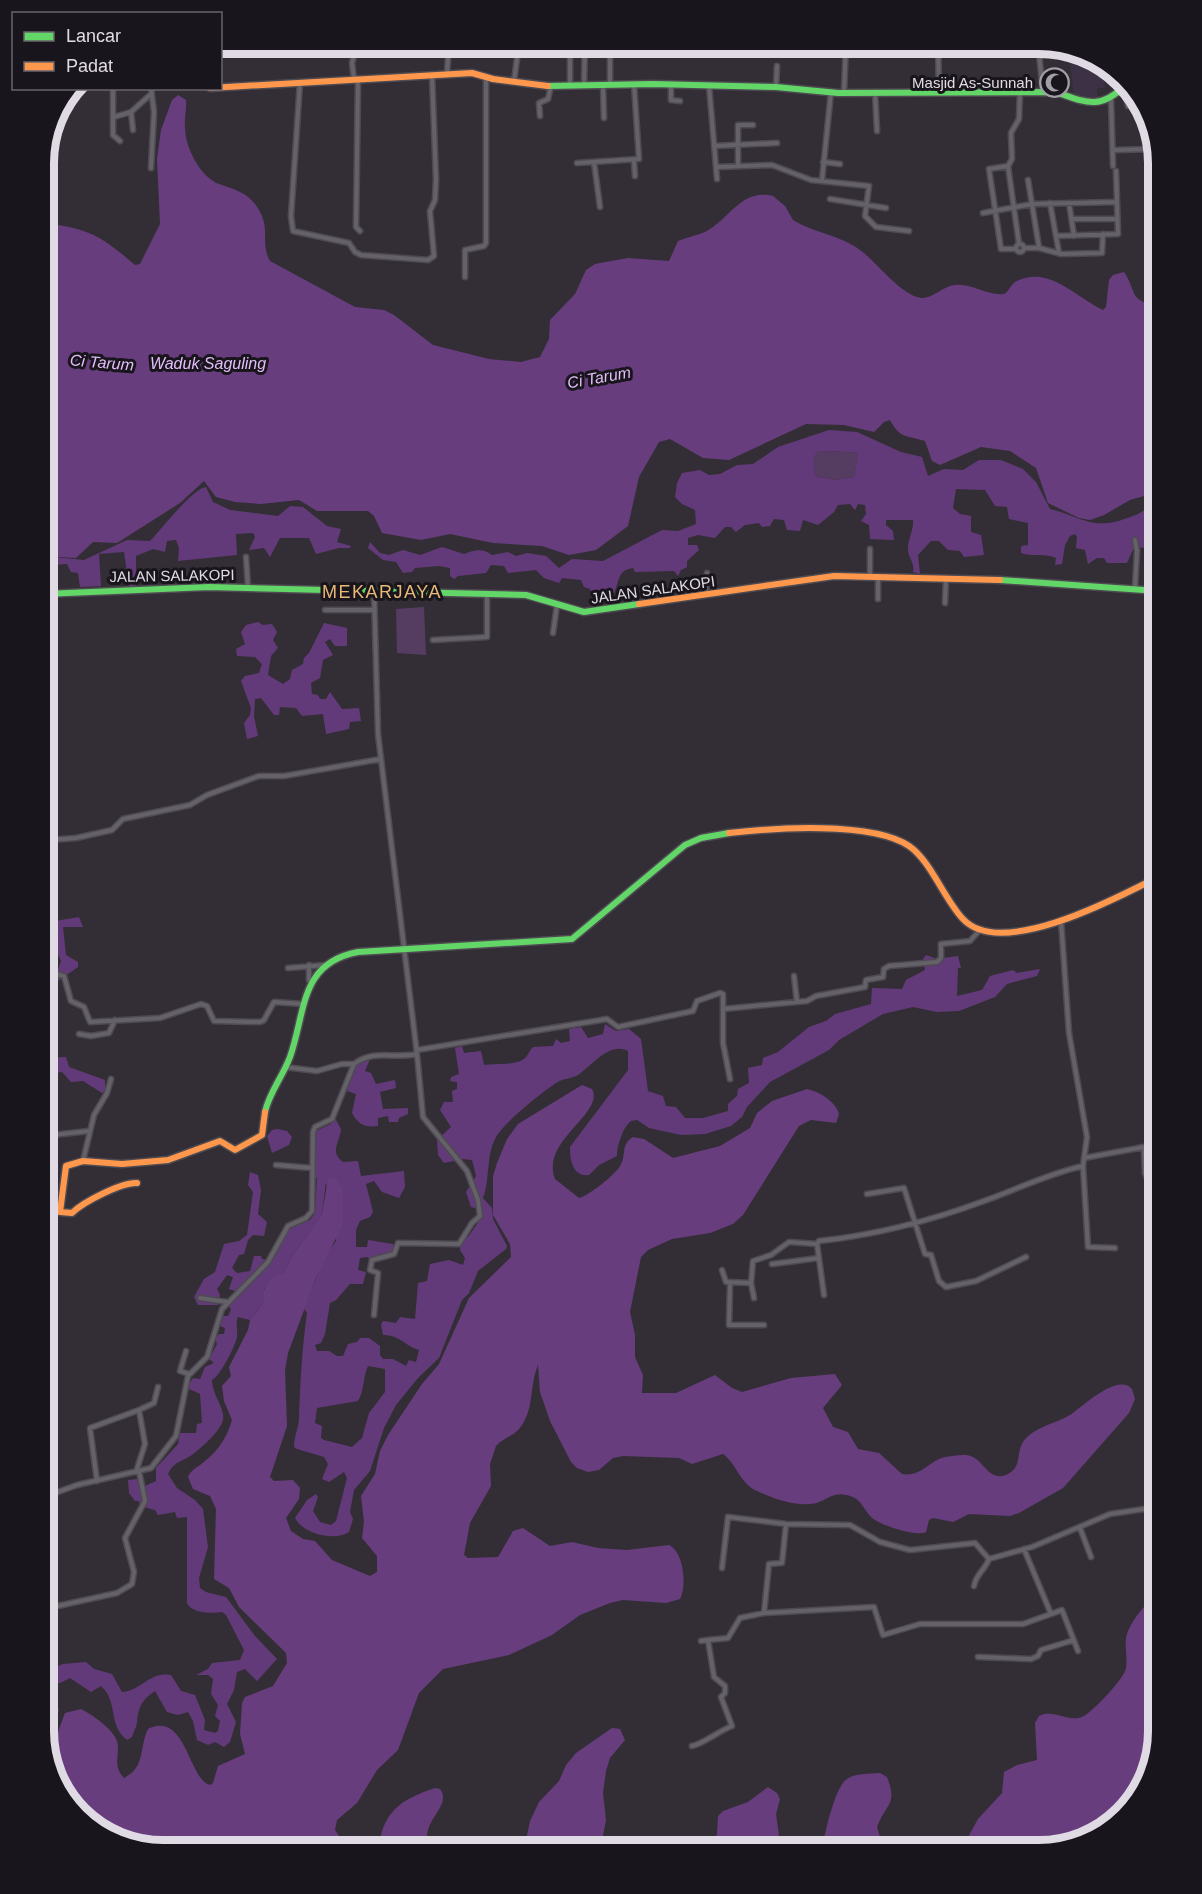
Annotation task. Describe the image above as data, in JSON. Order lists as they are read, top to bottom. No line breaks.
{"streets":{"street":["JALAN SALAKOPI"]},"districts":["MEKARJAYA"],"water":["Ci Tarum","Waduk Saguling"],"places":{"mosque":["Masjid As-Sunnah"]},"legend":["Lancar","Padat"]}
